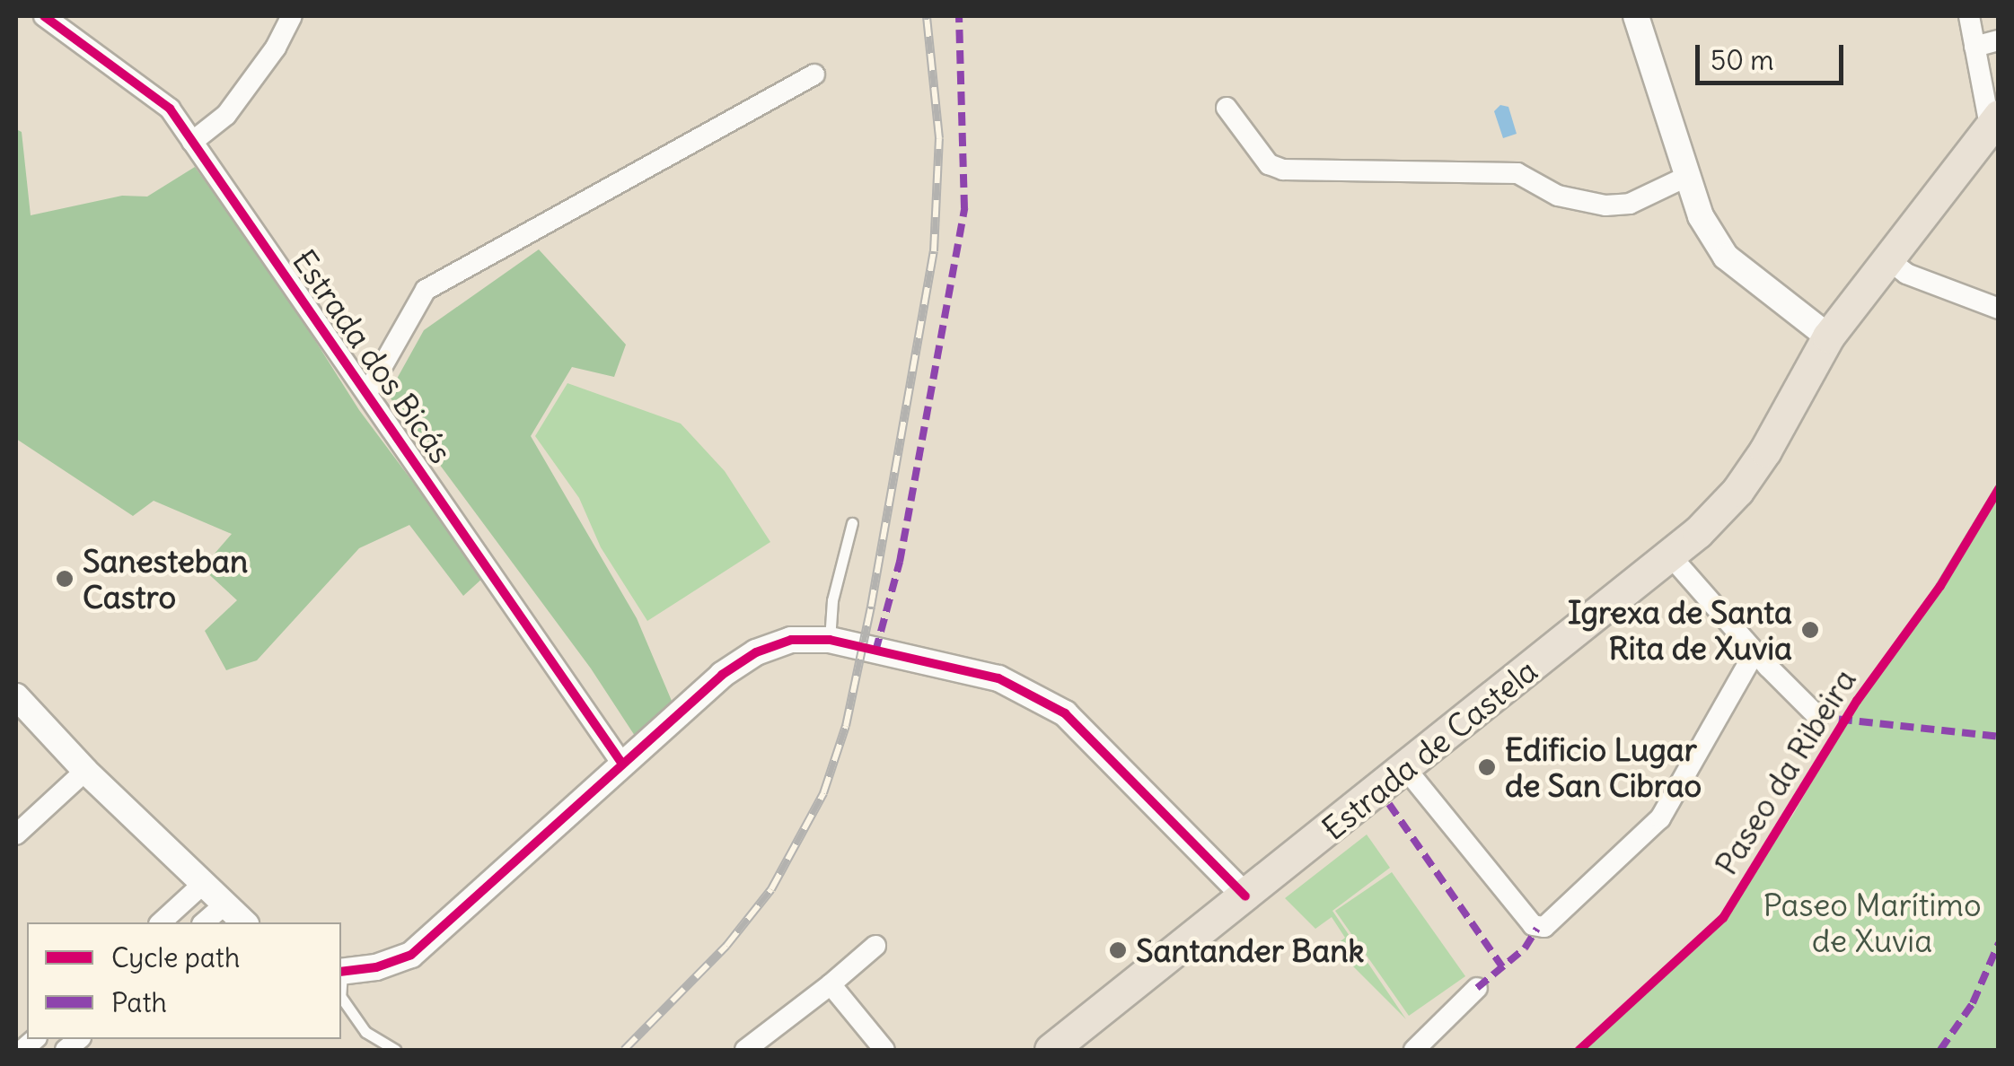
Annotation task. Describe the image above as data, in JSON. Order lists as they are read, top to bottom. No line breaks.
{"streets":{"main road":["Estrada de Castela"],"street":["Estrada dos Bicás","Paseo da Ribeira"]},"crossings":[["Estrada de Castela","Paseo da Ribeira"]],"parks":["Paseo Marítimo de Xuvia"],"places":["Sanesteban Castro","Igrexa de Santa Rita de Xuvia","Edificio Lugar de San Cibrao","Santander Bank"],"legend":["Cycle path","Path"],"scale_bar":"50 m"}
